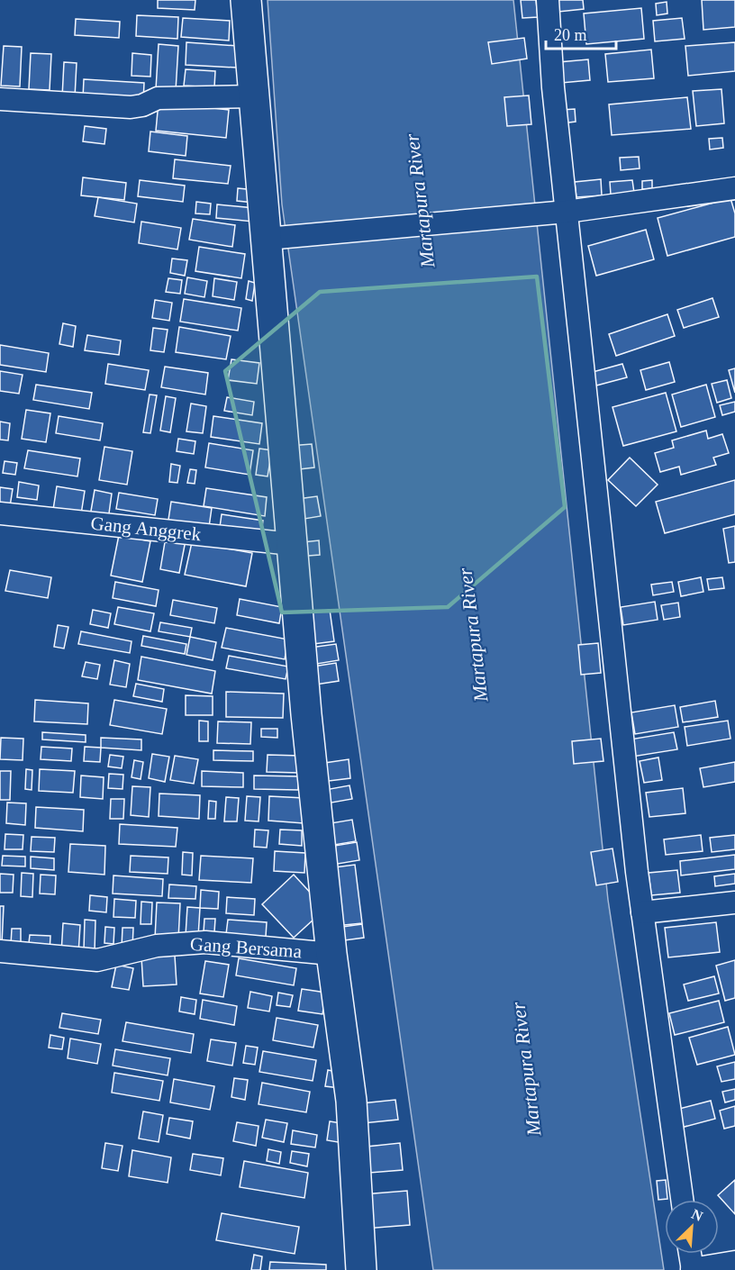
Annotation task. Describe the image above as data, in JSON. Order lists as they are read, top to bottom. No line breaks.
{"streets":{"street":["Gang Anggrek","Gang Bersama"]},"water":["Martapura River"],"scale_bar":"20 m","north":"top right"}
